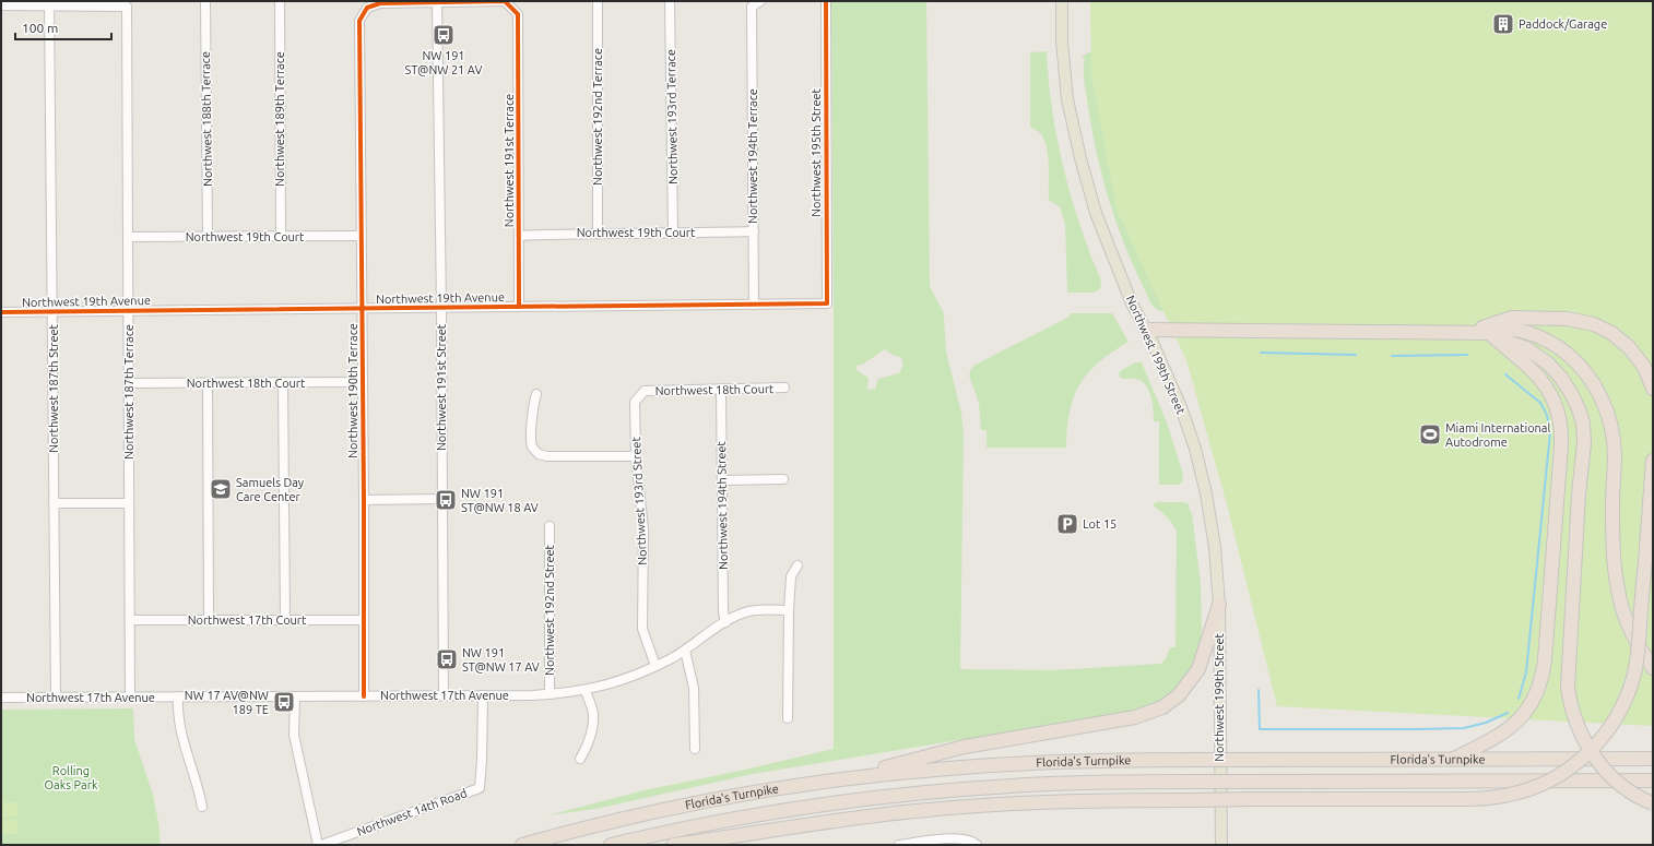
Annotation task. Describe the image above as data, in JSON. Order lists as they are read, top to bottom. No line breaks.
{"streets":{"highway":["Florida's Turnpike"],"main road":["Northwest 199th Street"],"street":["Northwest 192nd Terrace","Northwest 193rd Terrace","Northwest 188th Terrace","Northwest 189th Terrace","Northwest 195th Street","Northwest 194th Terrace","Northwest 191st Terrace","Northwest 19th Court","Northwest 19th Avenue","Northwest 18th Court","Northwest 191st Street","Northwest 187th Street","Northwest 190th Terrace","Northwest 187th Terrace","Northwest 193rd Street","Northwest 194th Street","Northwest 192nd Street","Northwest 17th Court","Northwest 17th Avenue","Northwest 14th Road"]},"crossings":[["Northwest 192nd Terrace","Northwest 19th Court"],["Northwest 193rd Terrace","Northwest 19th Court"],["Northwest 188th Terrace","Northwest 19th Court"],["Northwest 189th Terrace","Northwest 19th Court"],["Northwest 195th Street","Northwest 19th Avenue"],["Northwest 194th Terrace","Northwest 19th Court"],["Northwest 194th Terrace","Northwest 19th Avenue"],["Northwest 191st Terrace","Northwest 19th Court"],["Northwest 191st Terrace","Northwest 19th Avenue"],["Northwest 191st Terrace","Northwest 191st Street"],["Northwest 191st Terrace","Northwest 190th Terrace"],["Northwest 19th Court","Northwest 190th Terrace"],["Northwest 19th Court","Northwest 187th Terrace"],["Northwest 19th Avenue","Northwest 191st Street"],["Northwest 19th Avenue","Northwest 187th Street"],["Northwest 19th Avenue","Northwest 190th Terrace"],["Northwest 19th Avenue","Northwest 187th Terrace"],["Northwest 18th Court","Northwest 190th Terrace"],["Northwest 18th Court","Northwest 187th Terrace"],["Northwest 18th Court","Northwest 193rd Street"],["Northwest 18th Court","Northwest 194th Street"],["Northwest 191st Street","Northwest 190th Terrace"],["Northwest 191st Street","Northwest 17th Avenue"],["Northwest 187th Street","Northwest 187th Terrace"],["Northwest 187th Street","Northwest 17th Avenue"],["Northwest 190th Terrace","Northwest 17th Court"],["Northwest 190th Terrace","Northwest 17th Avenue"],["Northwest 187th Terrace","Northwest 17th Court"],["Northwest 187th Terrace","Northwest 17th Avenue"],["Northwest 193rd Street","Northwest 17th Avenue"],["Northwest 194th Street","Northwest 17th Avenue"],["Northwest 192nd Street","Northwest 17th Avenue"],["Northwest 17th Avenue","Northwest 14th Road"]],"parks":["Rolling Oaks Park"],"places":{"building":["Paddock/Garage"],"bus stop":["NW 191 ST@NW 21 AV","NW 191 ST@NW 18 AV","NW 191 ST@NW 17 AV","NW 17 AV@NW 189 TE"],"sports":["Miami International Autodrome"],"school or university":["Samuels Day Care Center"],"parking":["Lot 15"]},"scale_bar":"100 m"}
